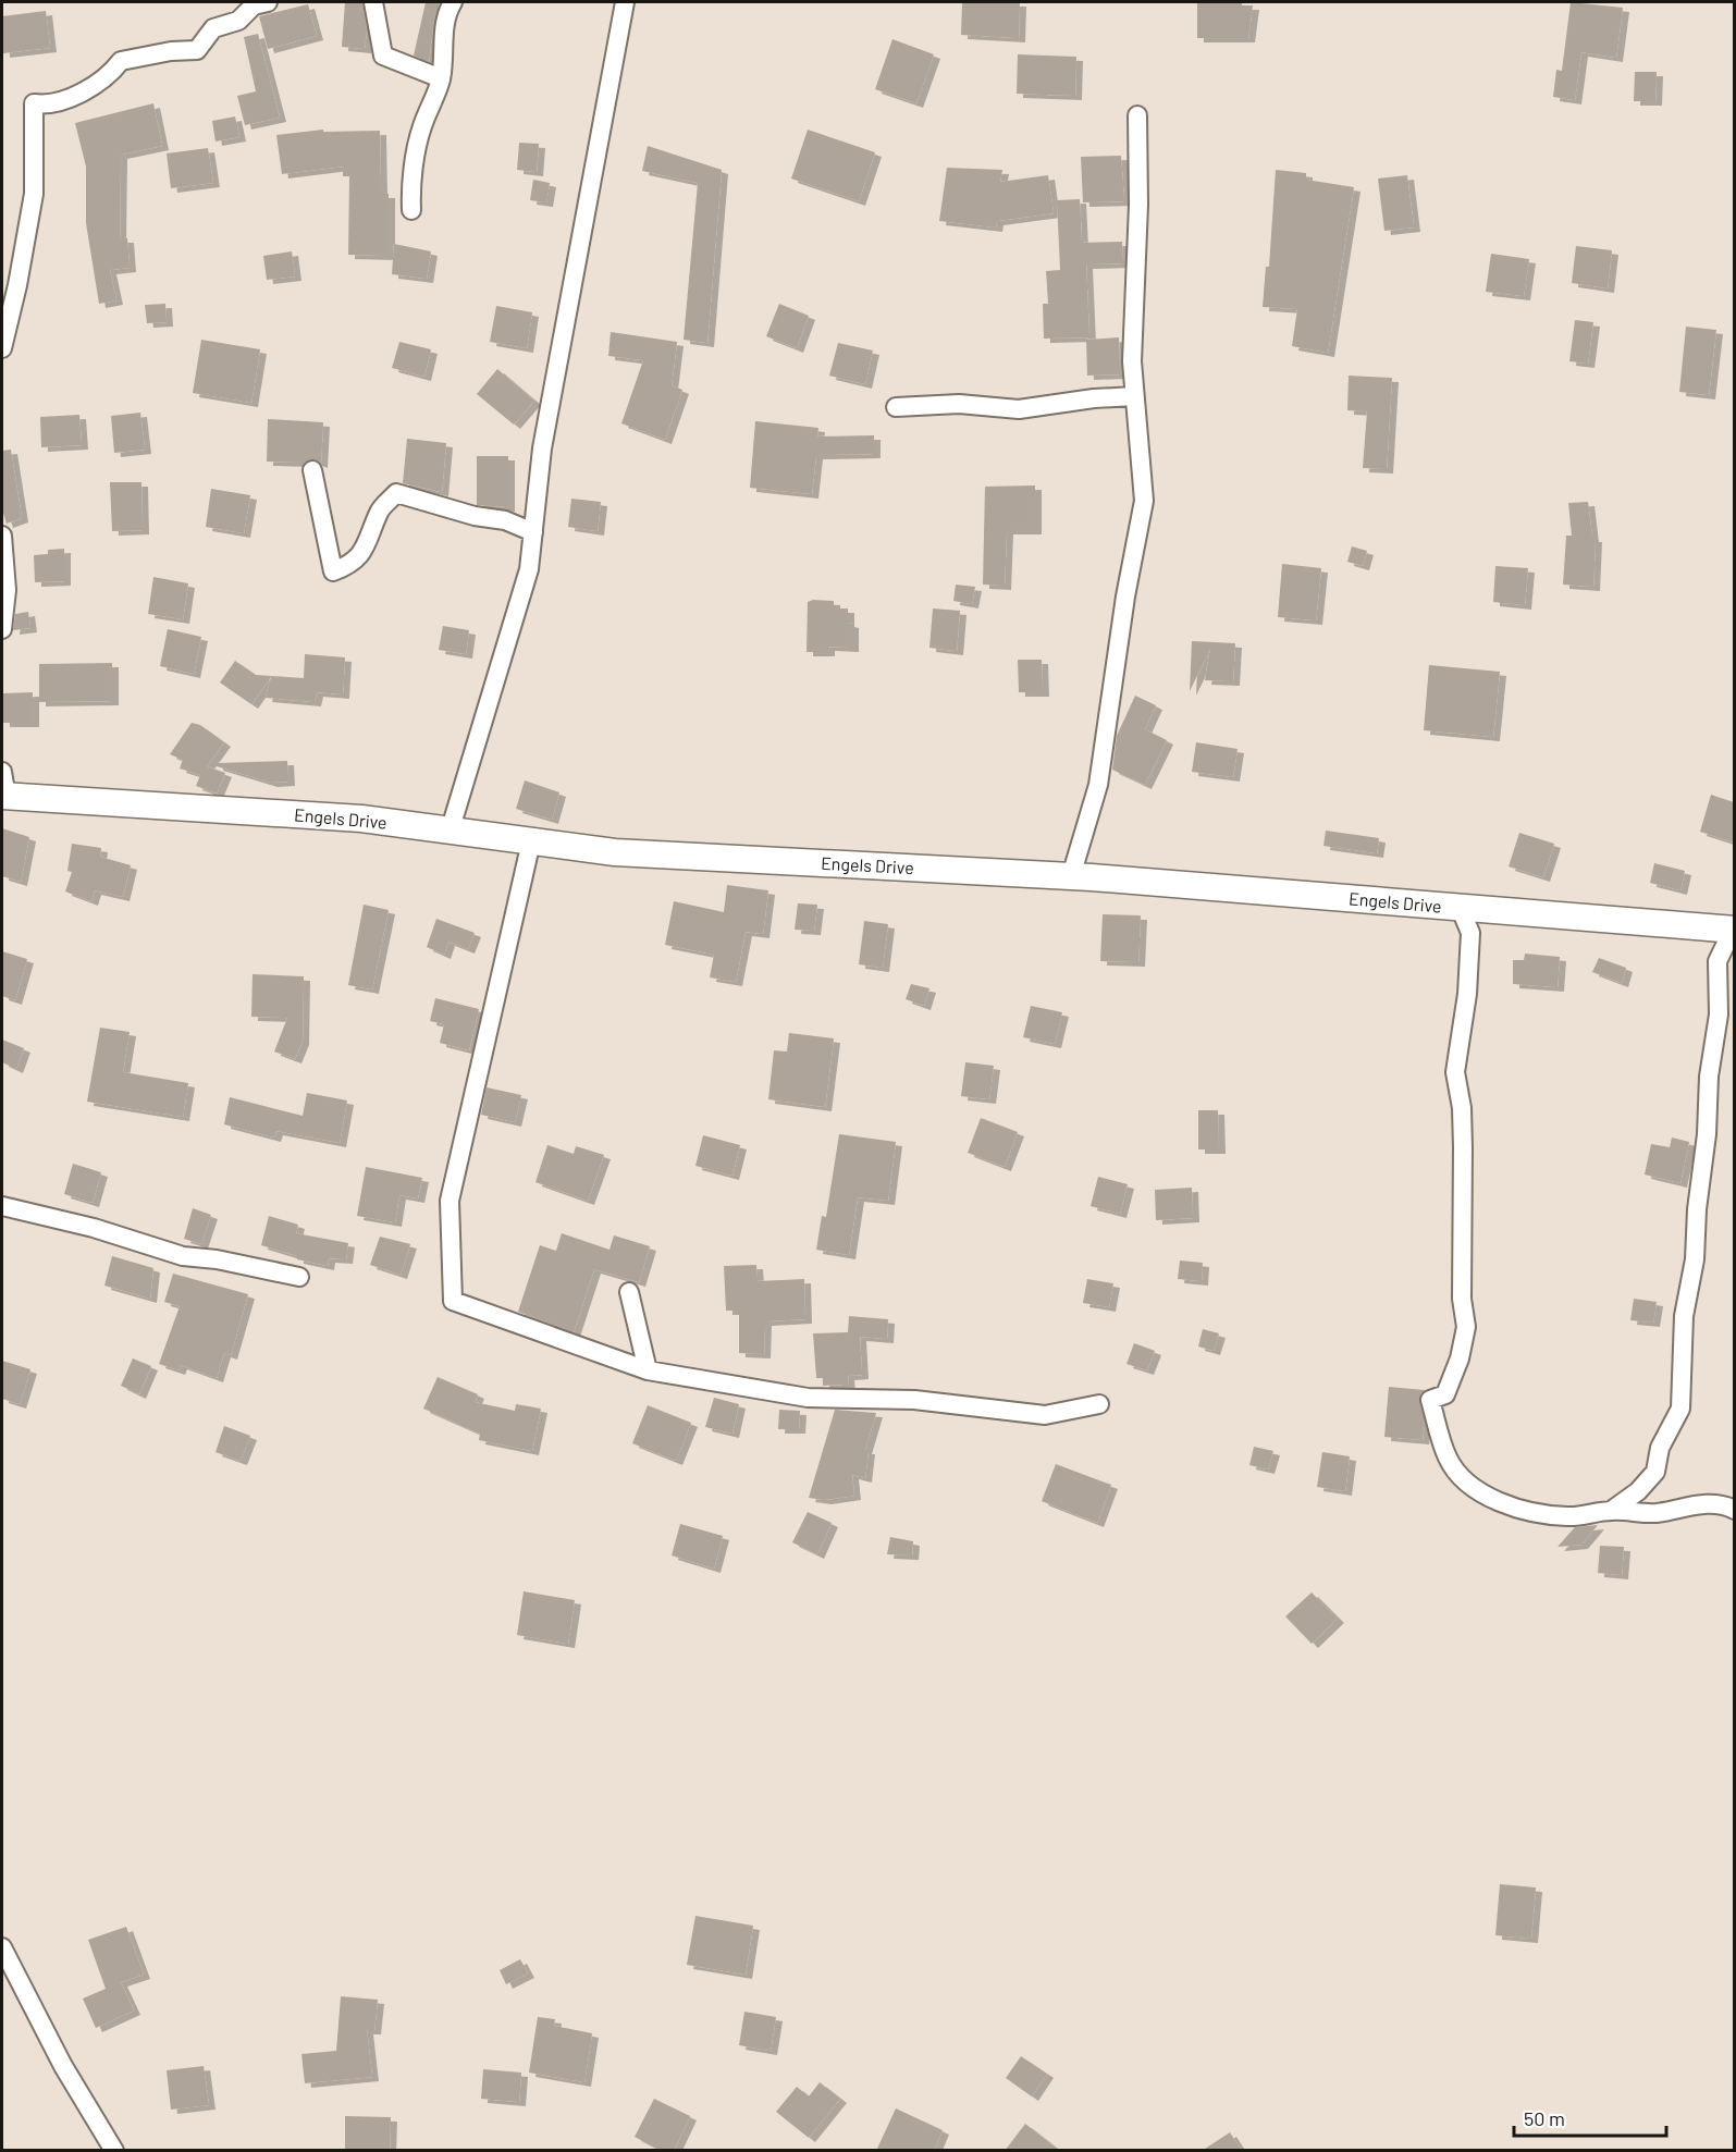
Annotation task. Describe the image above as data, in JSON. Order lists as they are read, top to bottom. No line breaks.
{"streets":{"street":["Engels Drive"]},"scale_bar":"50 m"}
